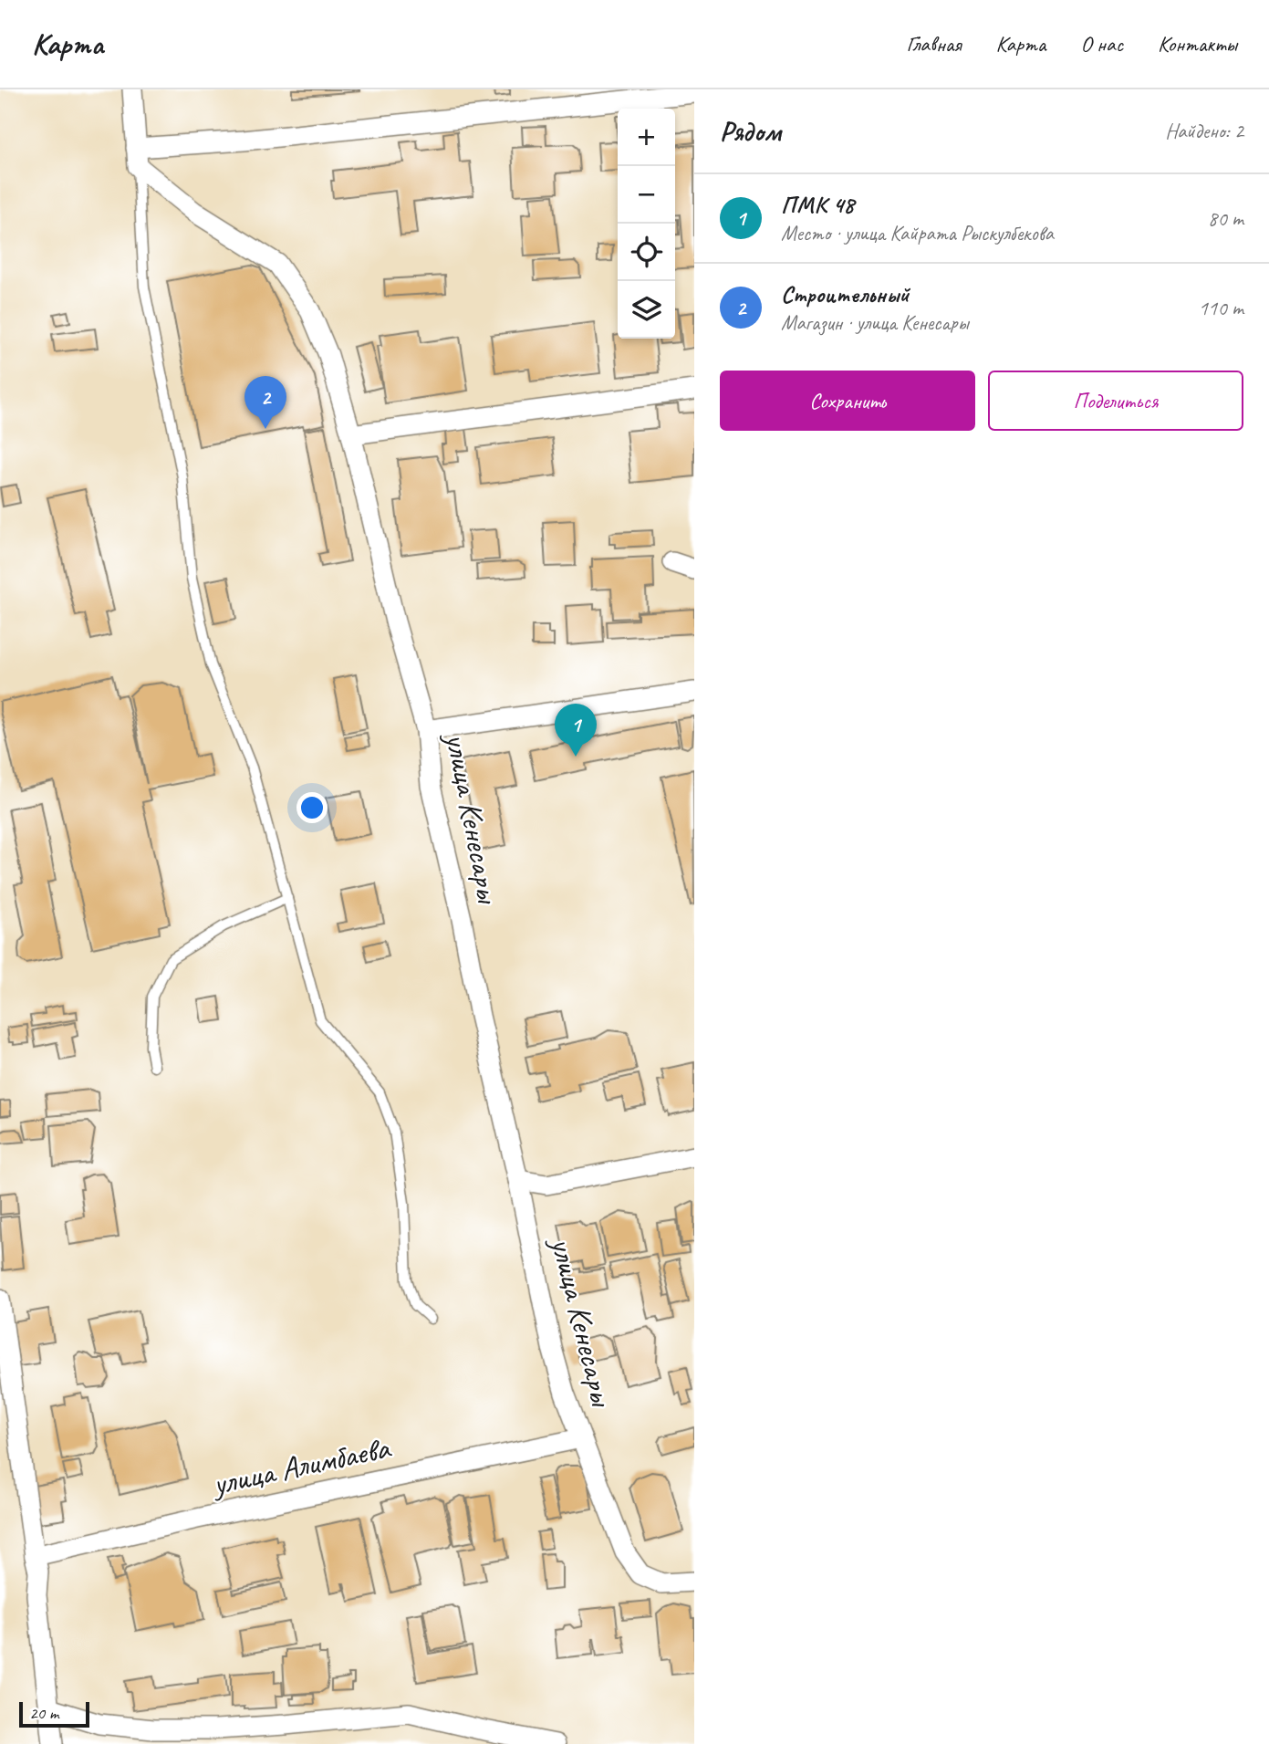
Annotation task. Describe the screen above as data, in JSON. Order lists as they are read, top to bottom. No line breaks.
{"streets":{"street":["улица Кенесары","улица Алимбаева"]},"crossings":[["улица Кенесары","улица Алимбаева"]],"scale_bar":"20 m","page":{"header":"Карта","nav":["Главная","Карта","О нас","Контакты"],"heading":["Рядом","Найдено: 2"],"map_buttons":["+","−"],"list":[{"mark":"1","name":"ПМК 48","note":"Место · улица Кайрата Рыскулбекова","value":"80 m"},{"mark":"2","name":"Строительный","note":"Магазин · улица Кенесары","value":"110 m"}],"buttons":["Сохранить","Поделиться"],"pins":["2","1"],"scale":"20 m"}}
